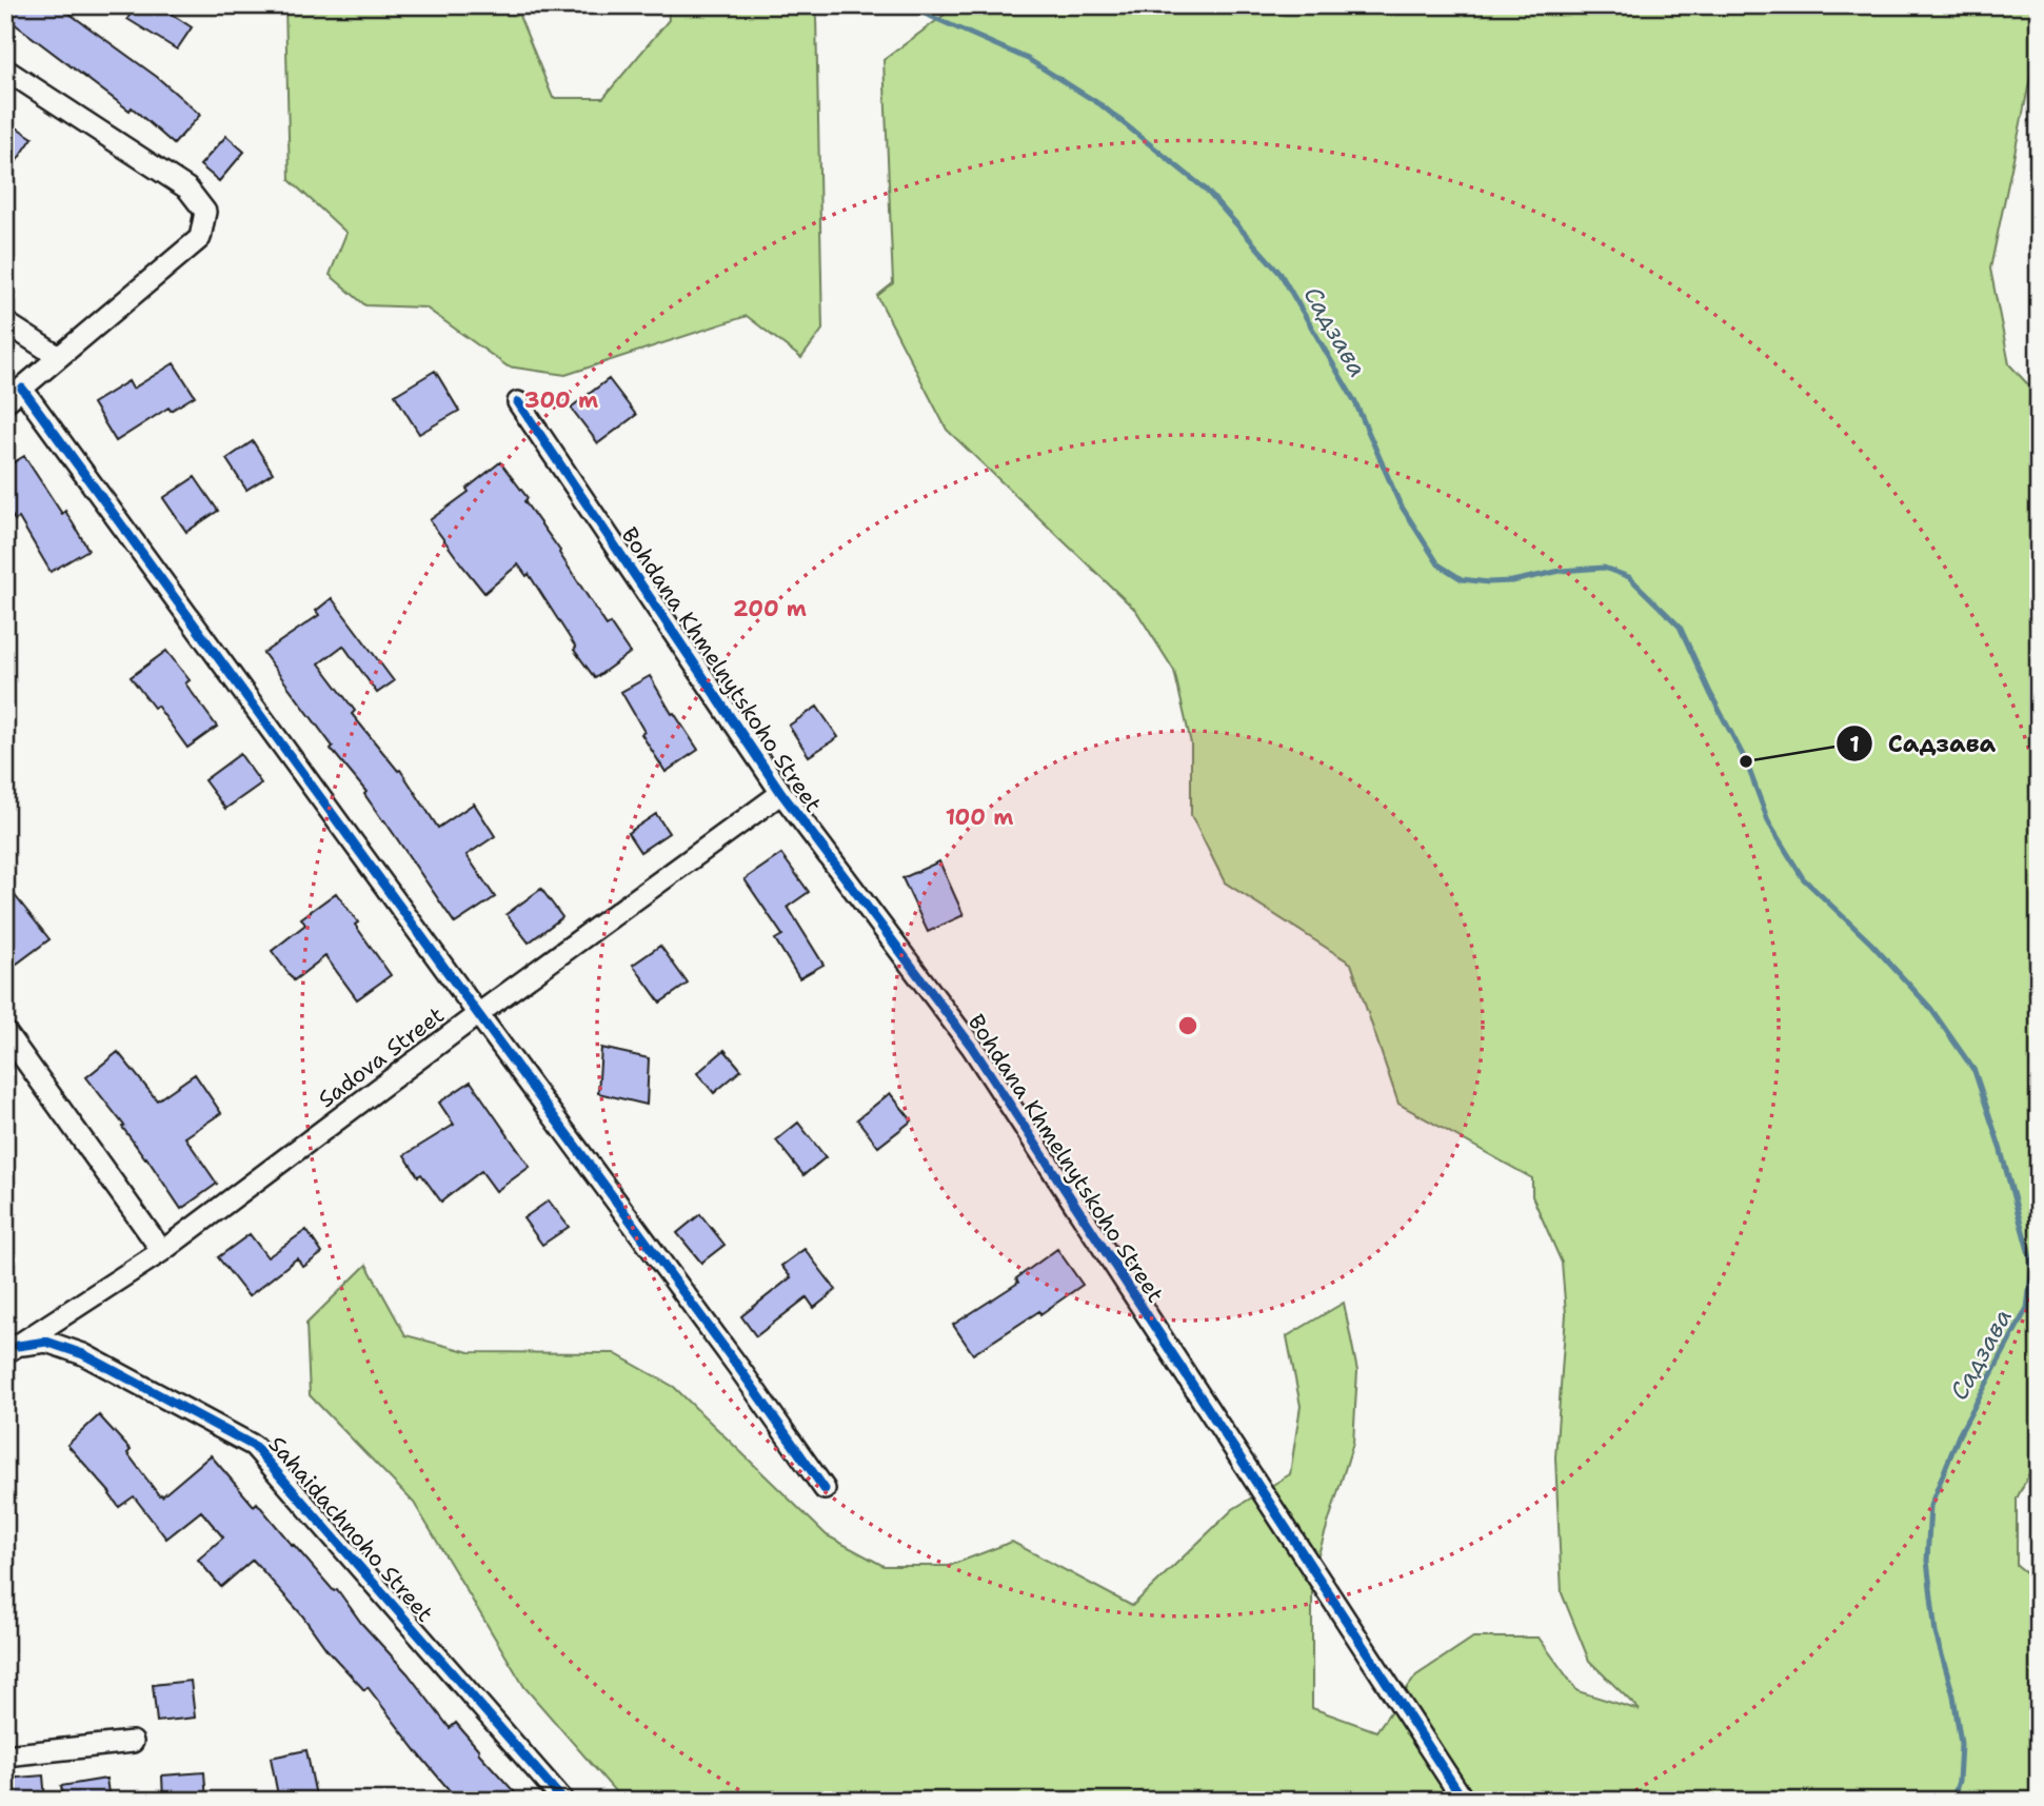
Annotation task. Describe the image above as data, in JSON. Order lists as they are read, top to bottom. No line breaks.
{"streets":{"street":["Bohdana Khmelnytskoho Street","Sadova Street","Sahaidachnoho Street"]},"crossings":[["Bohdana Khmelnytskoho Street","Sadova Street"],["Sadova Street","Sahaidachnoho Street"]],"water":["Садзава"],"places":["Садзава"],"rings":["300 m","200 m","100 m"]}
